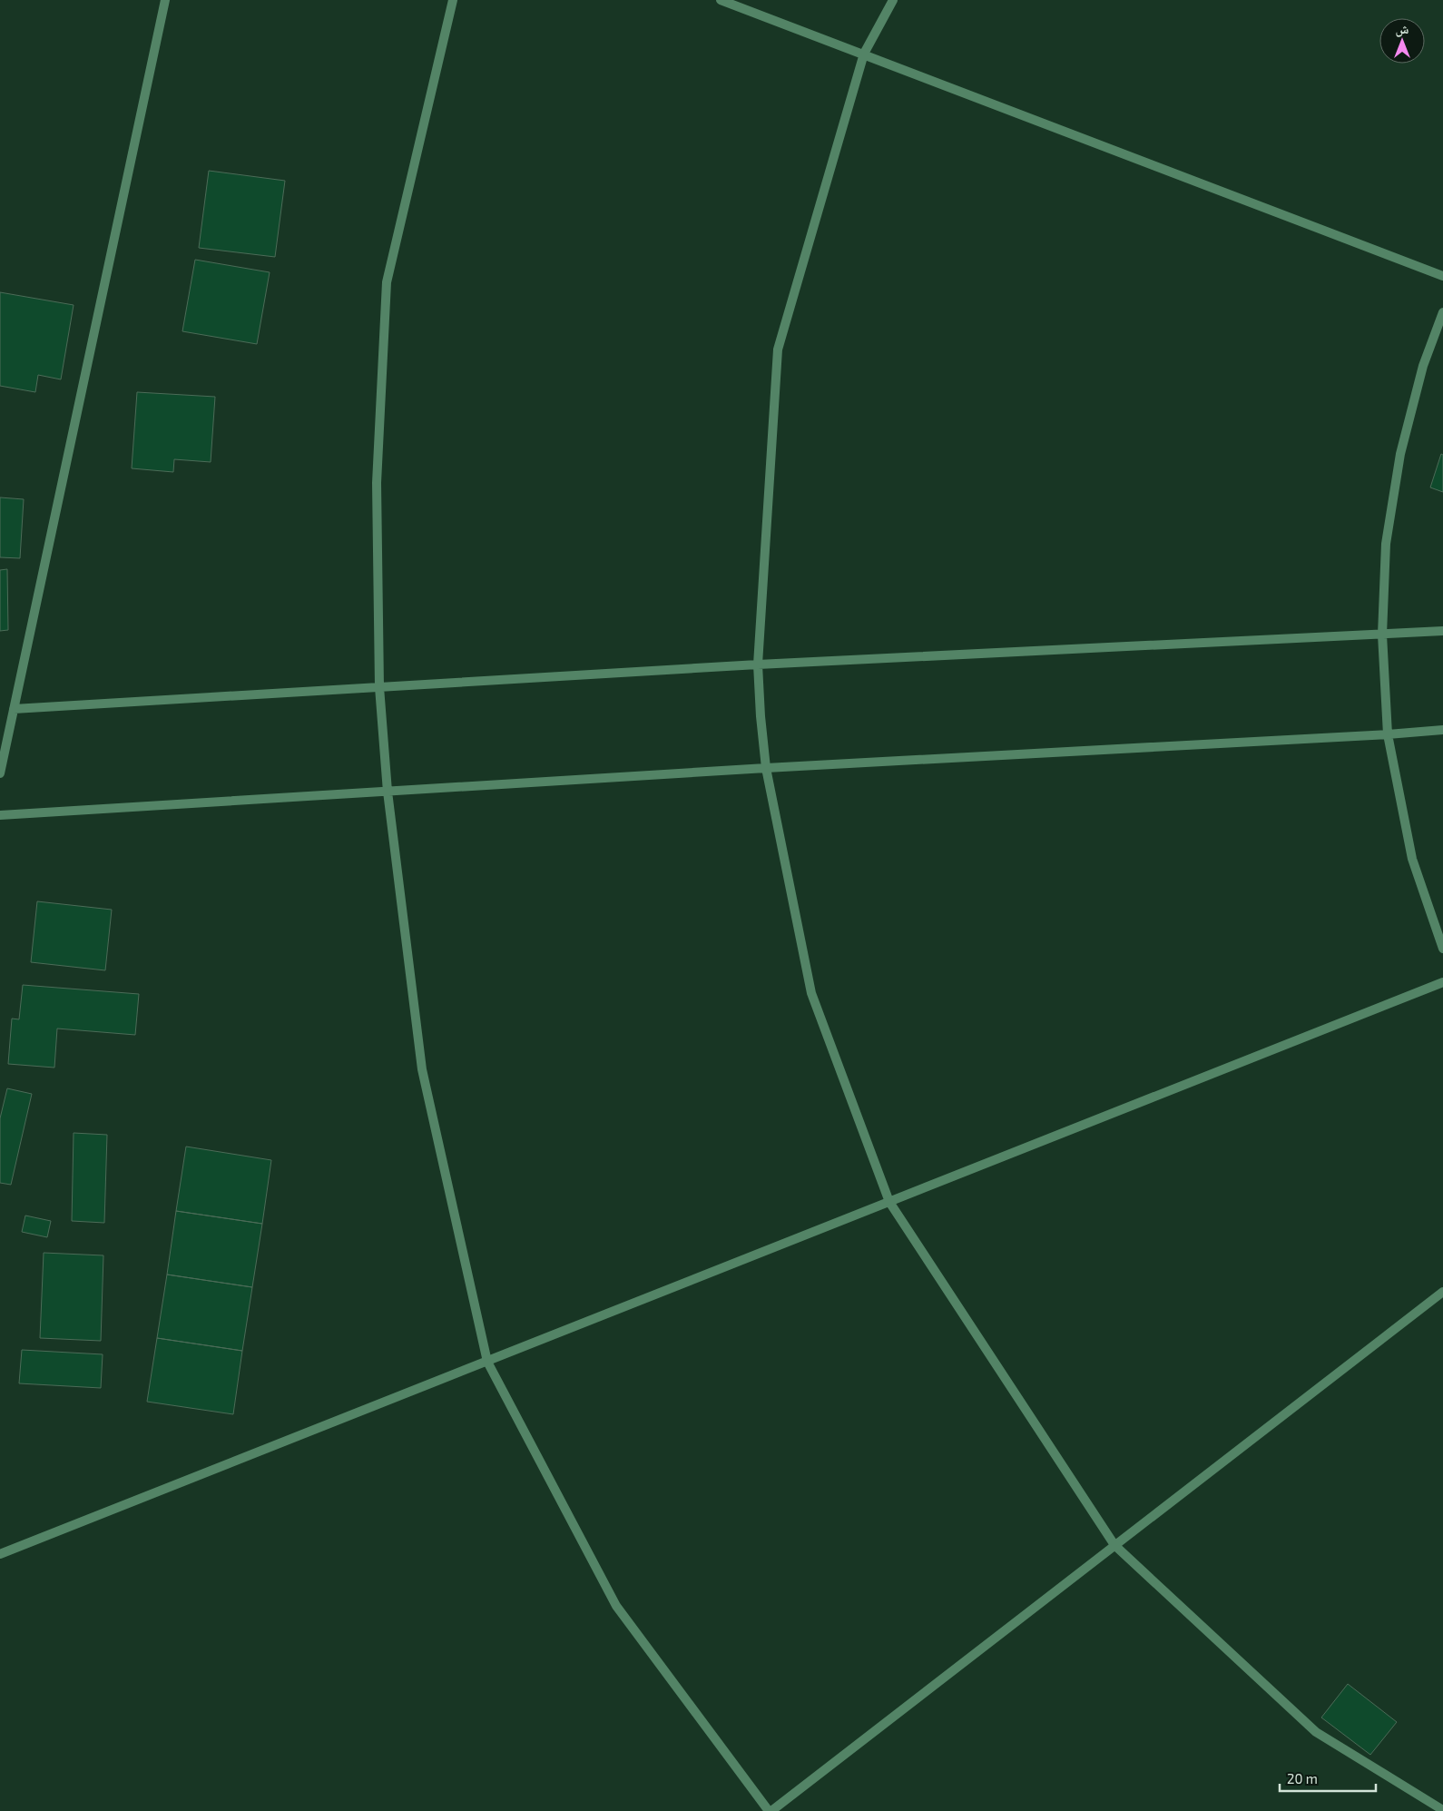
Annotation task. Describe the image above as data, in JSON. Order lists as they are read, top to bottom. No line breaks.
{"scale_bar":"20 m","north":"top"}
